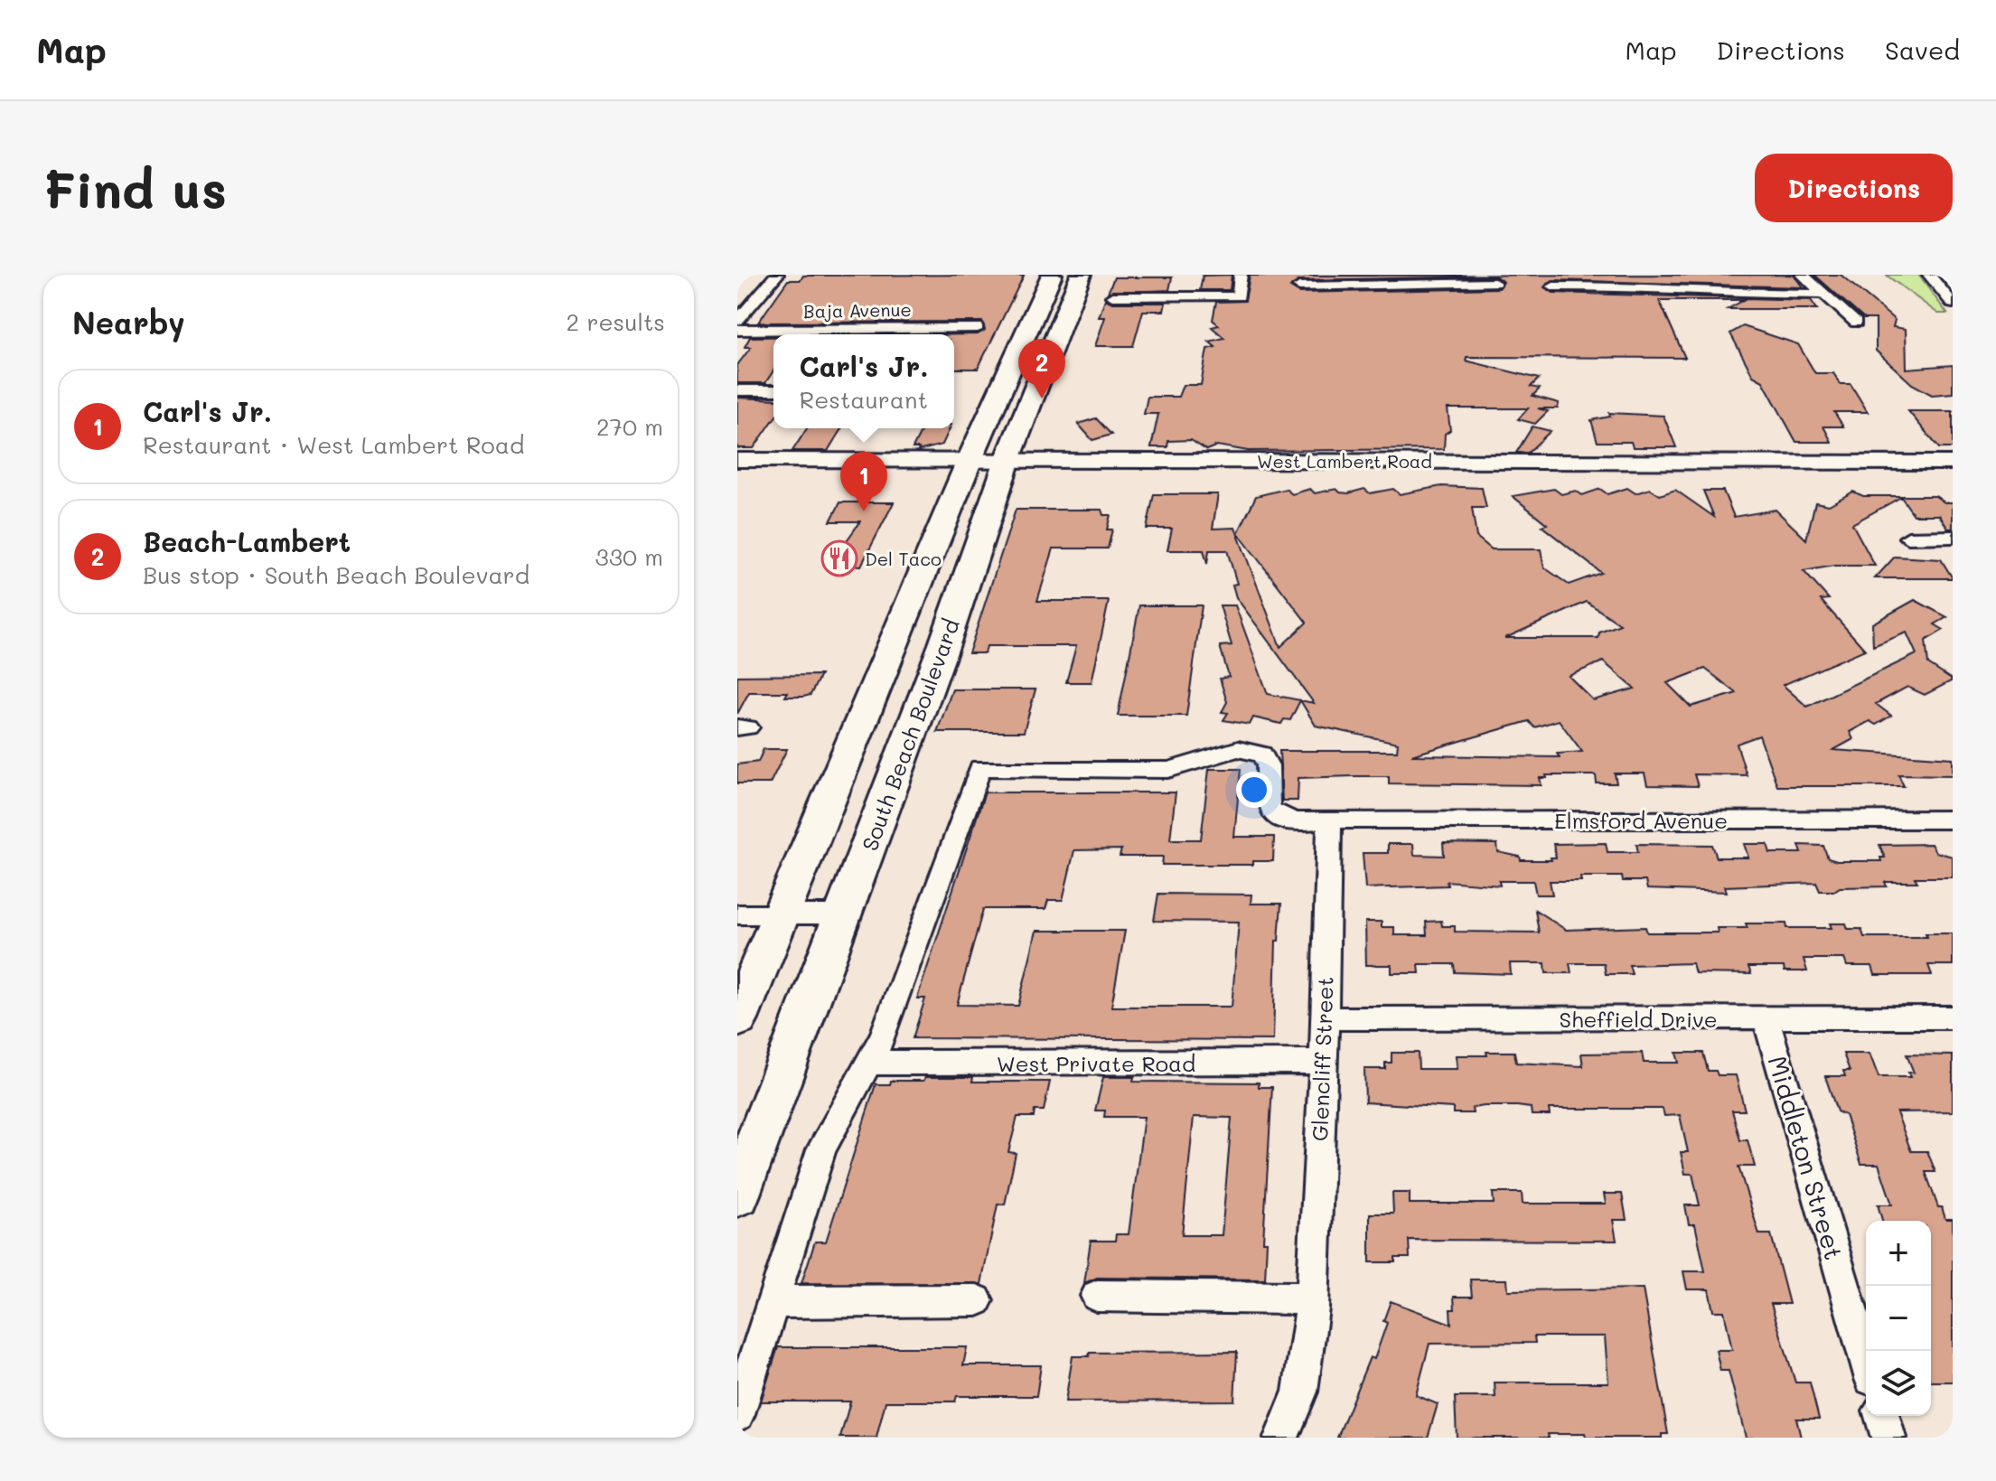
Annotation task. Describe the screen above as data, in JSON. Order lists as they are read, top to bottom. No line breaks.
{"streets":{"main road":["West Lambert Road","South Beach Boulevard"],"street":["Baja Avenue","Elmsford Avenue","Sheffield Drive","Glencliff Street","West Private Road","Middleton Street"]},"crossings":[["West Lambert Road","South Beach Boulevard"],["Elmsford Avenue","Glencliff Street"],["Elmsford Avenue","West Private Road"],["Sheffield Drive","Glencliff Street"],["Sheffield Drive","Middleton Street"],["Glencliff Street","West Private Road"]],"places":{"restaurant":["Del Taco"]},"page":{"header":"Map","nav":["Map","Directions","Saved"],"buttons":"Directions","title":"Find us","heading":["Nearby","2 results"],"popup":["Carl's Jr.","Restaurant"],"pins":["2","1"],"list":[{"mark":"1","name":"Carl's Jr.","note":"Restaurant · West Lambert Road","value":"270 m"},{"mark":"2","name":"Beach-Lambert","note":"Bus stop · South Beach Boulevard","value":"330 m"}],"map_buttons":["+","−"]}}
